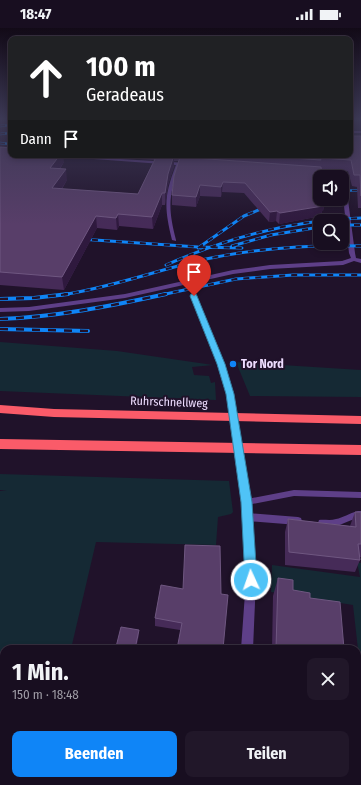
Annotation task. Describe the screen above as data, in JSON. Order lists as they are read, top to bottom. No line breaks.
{"streets":{"highway":["Ruhrschnellweg"]},"places":["Tor Nord"],"page":{"status":"18:47","turn":["100 m","Geradeaus"],"then":"Dann","heading":["1 Min.","150 m · 18:48"],"buttons":["Beenden","Teilen"]}}
